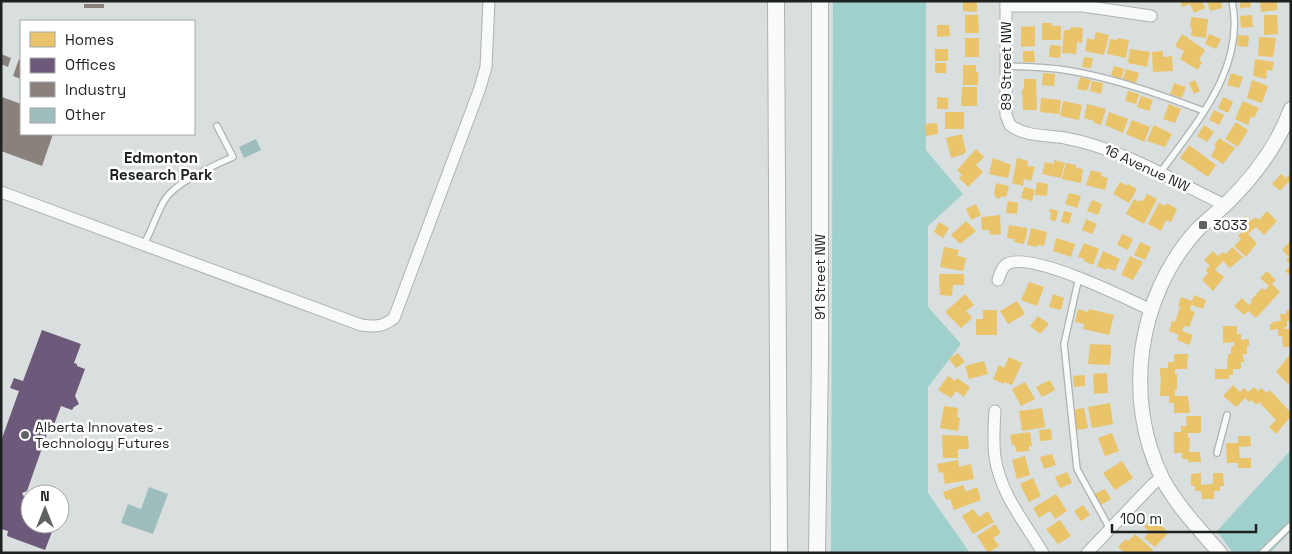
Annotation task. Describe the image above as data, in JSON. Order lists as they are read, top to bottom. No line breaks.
{"streets":{"main road":["91 Street NW"],"street":["89 Street NW","16 Avenue NW"]},"crossings":[["89 Street NW","16 Avenue NW"]],"districts":["Edmonton Research Park"],"places":{"transit":["3033"],"other":["Alberta Innovates - Technology Futures"]},"legend":["Homes","Offices","Industry","Other"],"scale_bar":"100 m","north":"top"}
